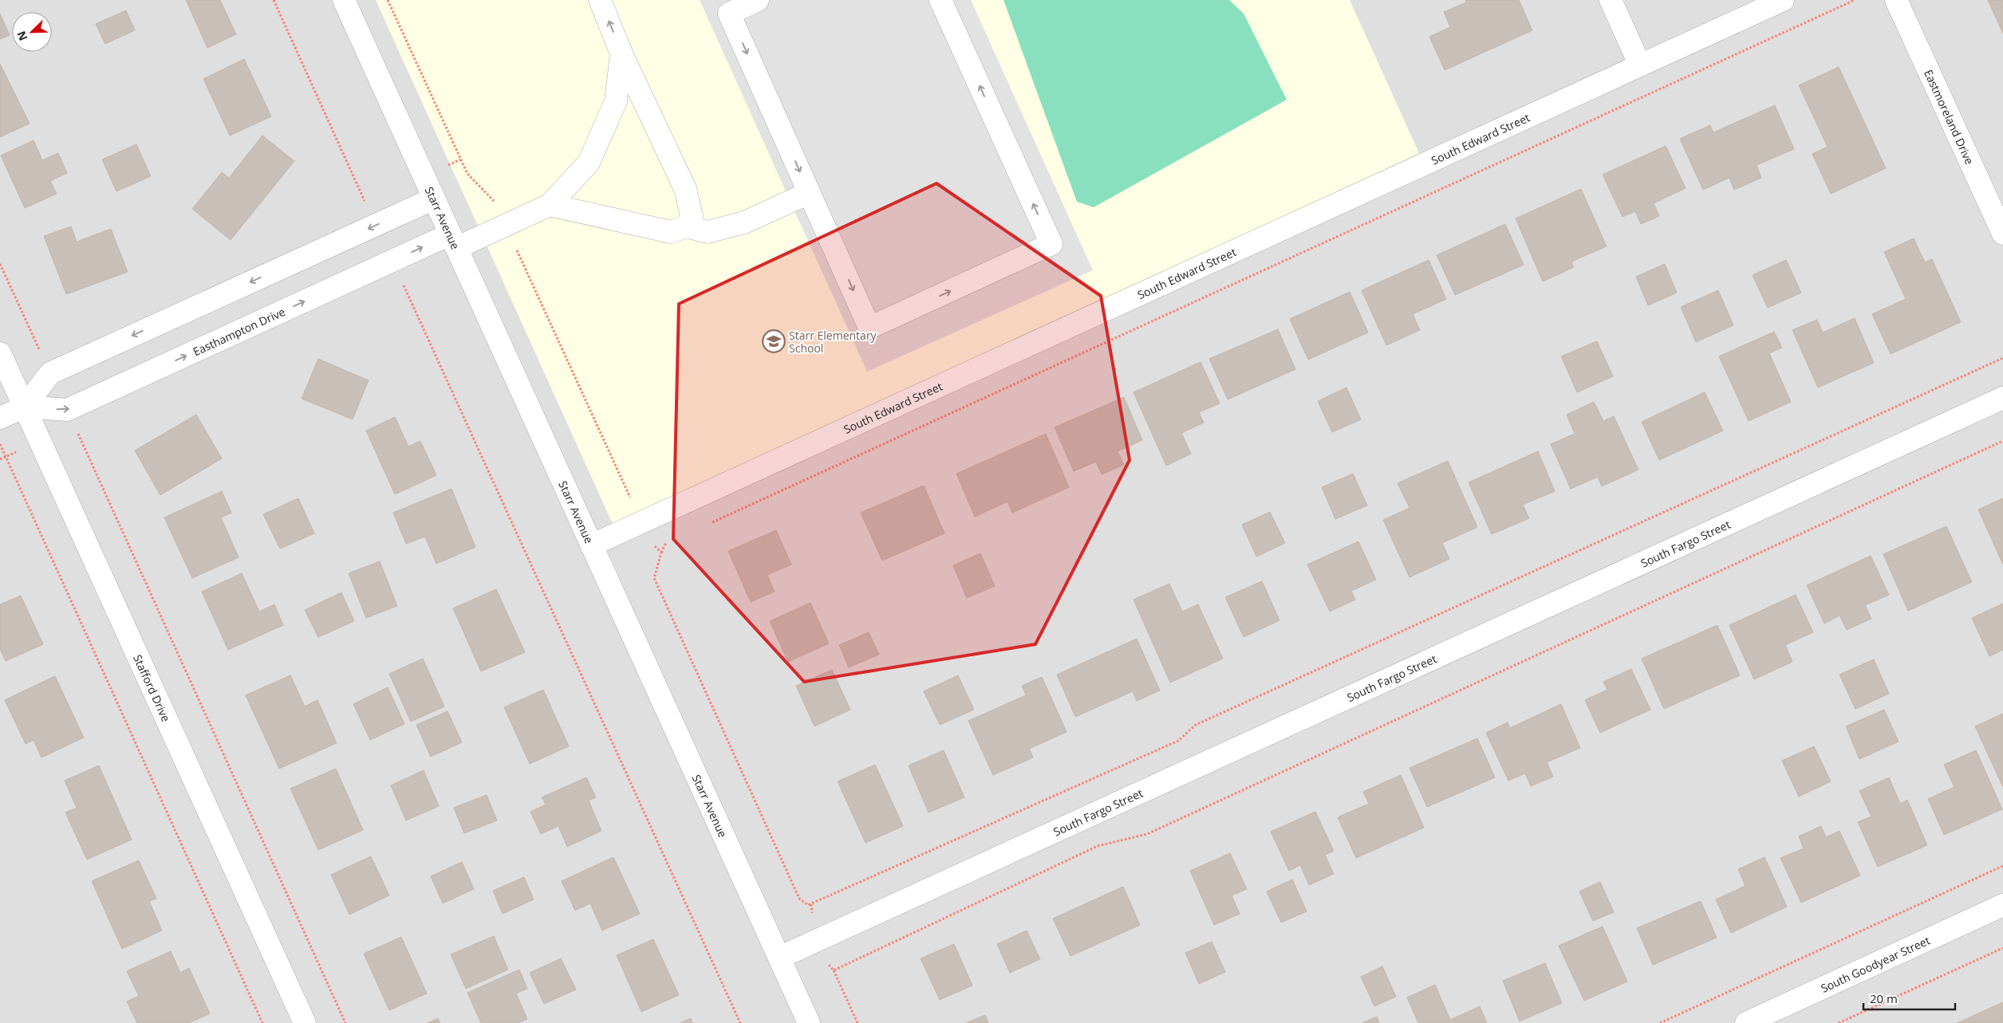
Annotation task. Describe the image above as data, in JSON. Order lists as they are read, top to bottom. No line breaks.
{"streets":{"street":["Eastmoreland Drive","South Edward Street","Starr Avenue","Easthampton Drive","South Fargo Street","Stafford Drive","South Goodyear Street"]},"crossings":[["South Edward Street","Starr Avenue"],["Starr Avenue","Easthampton Drive"],["Starr Avenue","South Fargo Street"],["Easthampton Drive","Stafford Drive"]],"places":{"school or university":["Starr Elementary School"]},"scale_bar":"20 m","north":"bottom left"}
